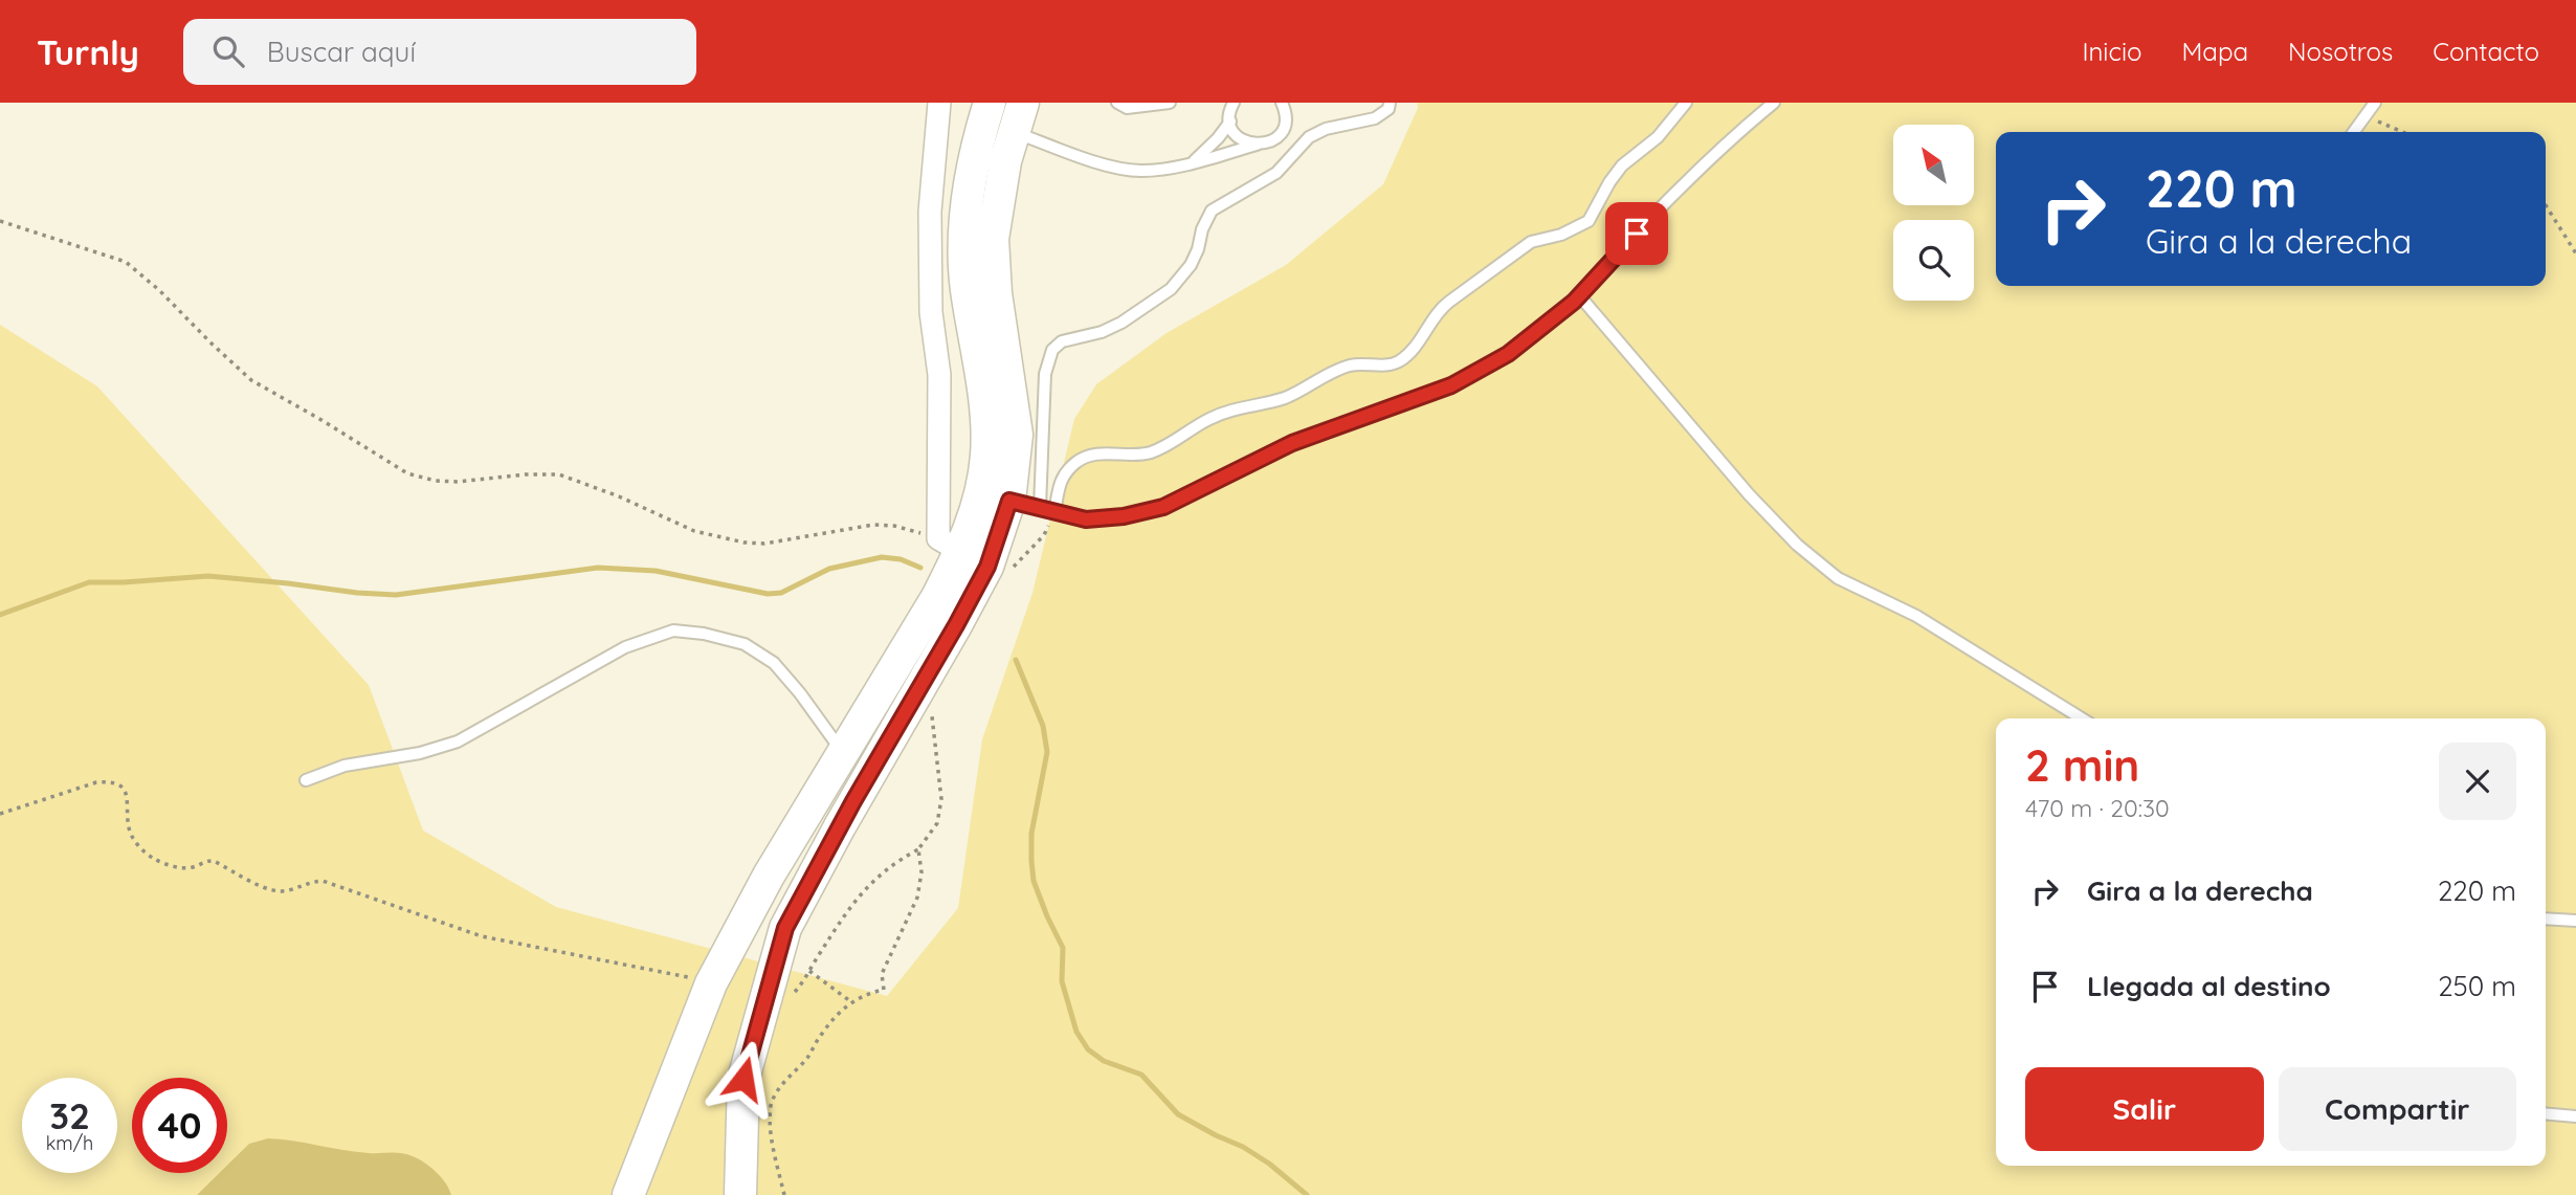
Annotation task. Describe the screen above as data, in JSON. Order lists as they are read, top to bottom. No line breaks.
{"north":"top left","page":{"header":"Turnly","search":"Buscar aquí","nav":["Inicio","Mapa","Nosotros","Contacto"],"turn":["220 m","Gira a la derecha"],"heading":["2 min","470 m · 20:30"],"list":[{"name":"Gira a la derecha","value":"220 m"},{"name":"Llegada al destino","value":"250 m"}],"buttons":["Salir","Compartir"],"speed":"32 km/h","limit":"40"}}
